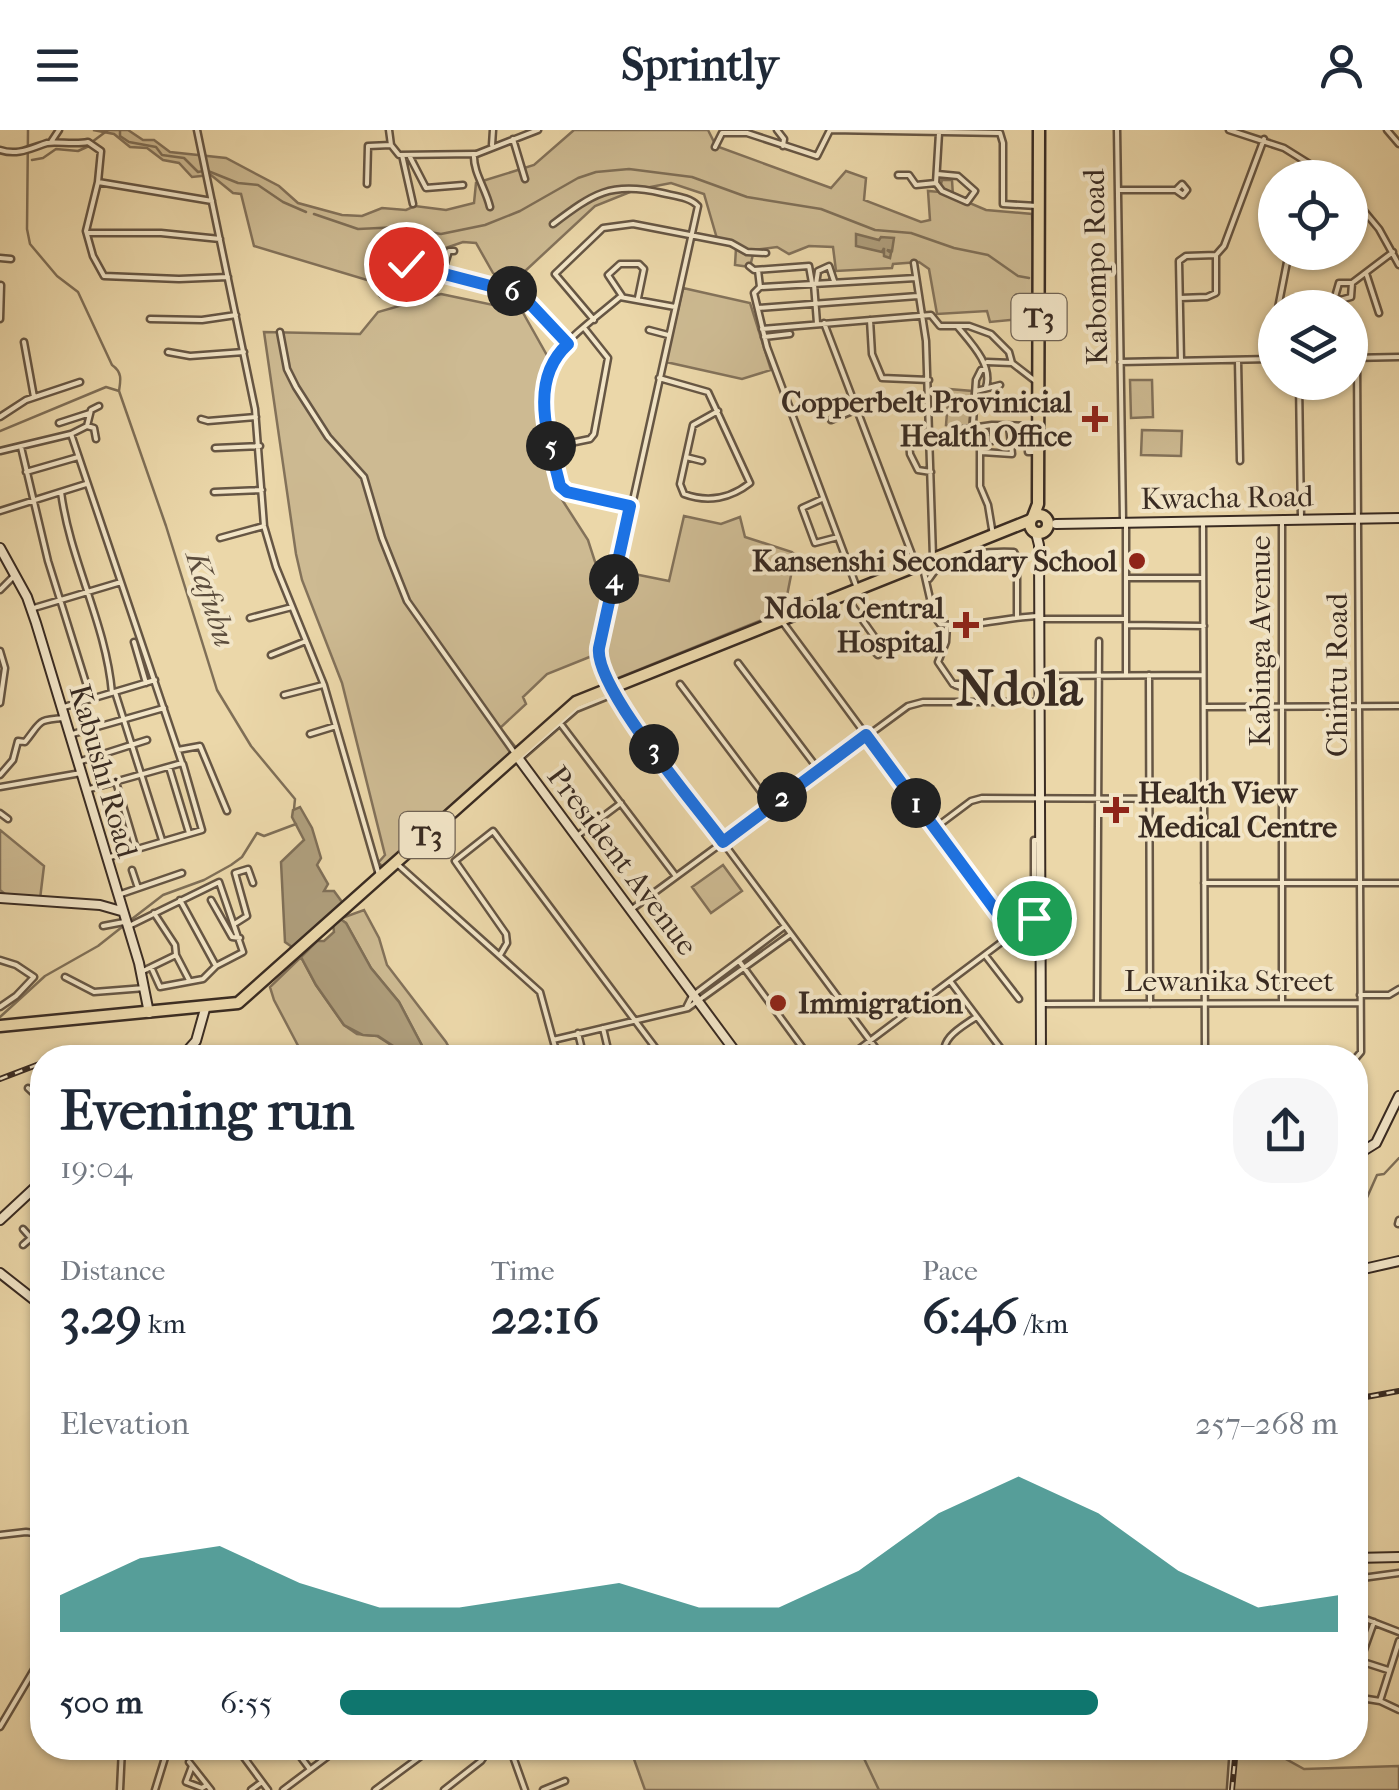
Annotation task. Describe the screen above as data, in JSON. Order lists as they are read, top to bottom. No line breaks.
{"streets":{"highway":["T3"],"main road":["Kwacha Road","Kabushi Road","President Avenue"],"street":["Kabompo Road","Kabinga Avenue","Chintu Road","Lewanika Street"]},"crossings":[["Kabompo Road","Kwacha Road"],["T3","Kwacha Road"],["T3","Kabushi Road"],["T3","President Avenue"],["Kwacha Road","Kabinga Avenue"],["Kwacha Road","Chintu Road"],["Kabinga Avenue","Lewanika Street"],["Chintu Road","Lewanika Street"]],"districts":["Ndola"],"water":["Kafubu"],"places":{"health":["Copperbelt Provinicial Health Office","Ndola Central Hospital","Health View Medical Centre"],"other":["Kansenshi Secondary School","Immigration"]},"page":{"header":"Sprintly","pins":["6","5","4","3","2","1"],"heading":["Evening run","19:04"],"stats":[["Distance","3.29 km"],["Time","22:16"],["Pace","6:46 /km"]],"chart":["Elevation","257–268 m"],"list":[{"name":"500 m","note":"6:55"}]}}
